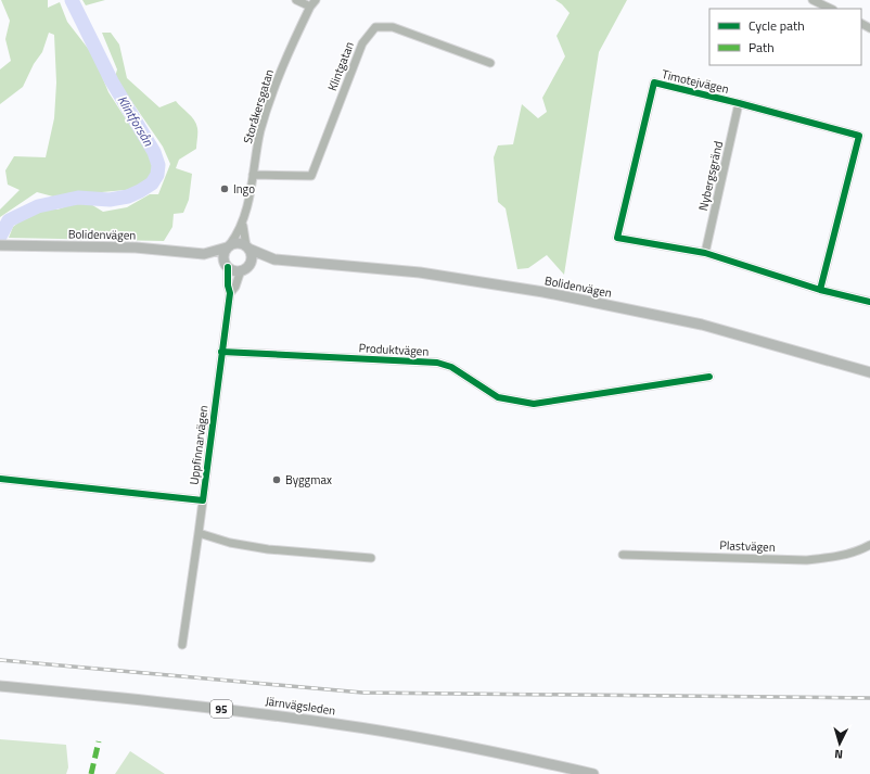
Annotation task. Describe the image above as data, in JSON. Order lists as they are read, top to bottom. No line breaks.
{"streets":{"main road":["Bolidenvägen","Järnvägsleden","95"],"street":["Klintgatan","Timotejvägen","Storåkersgatan","Nybergsgränd","Produktvägen","Uppfinnarvägen","Plastvägen"]},"crossings":[["Klintgatan","Storåkersgatan"],["Timotejvägen","Nybergsgränd"],["Storåkersgatan","Bolidenvägen"],["Storåkersgatan","Uppfinnarvägen"],["Bolidenvägen","Uppfinnarvägen"],["Produktvägen","Uppfinnarvägen"]],"water":["Klintforsån"],"places":["Ingo","Byggmax"],"legend":["Cycle path","Path"],"north":"bottom"}
